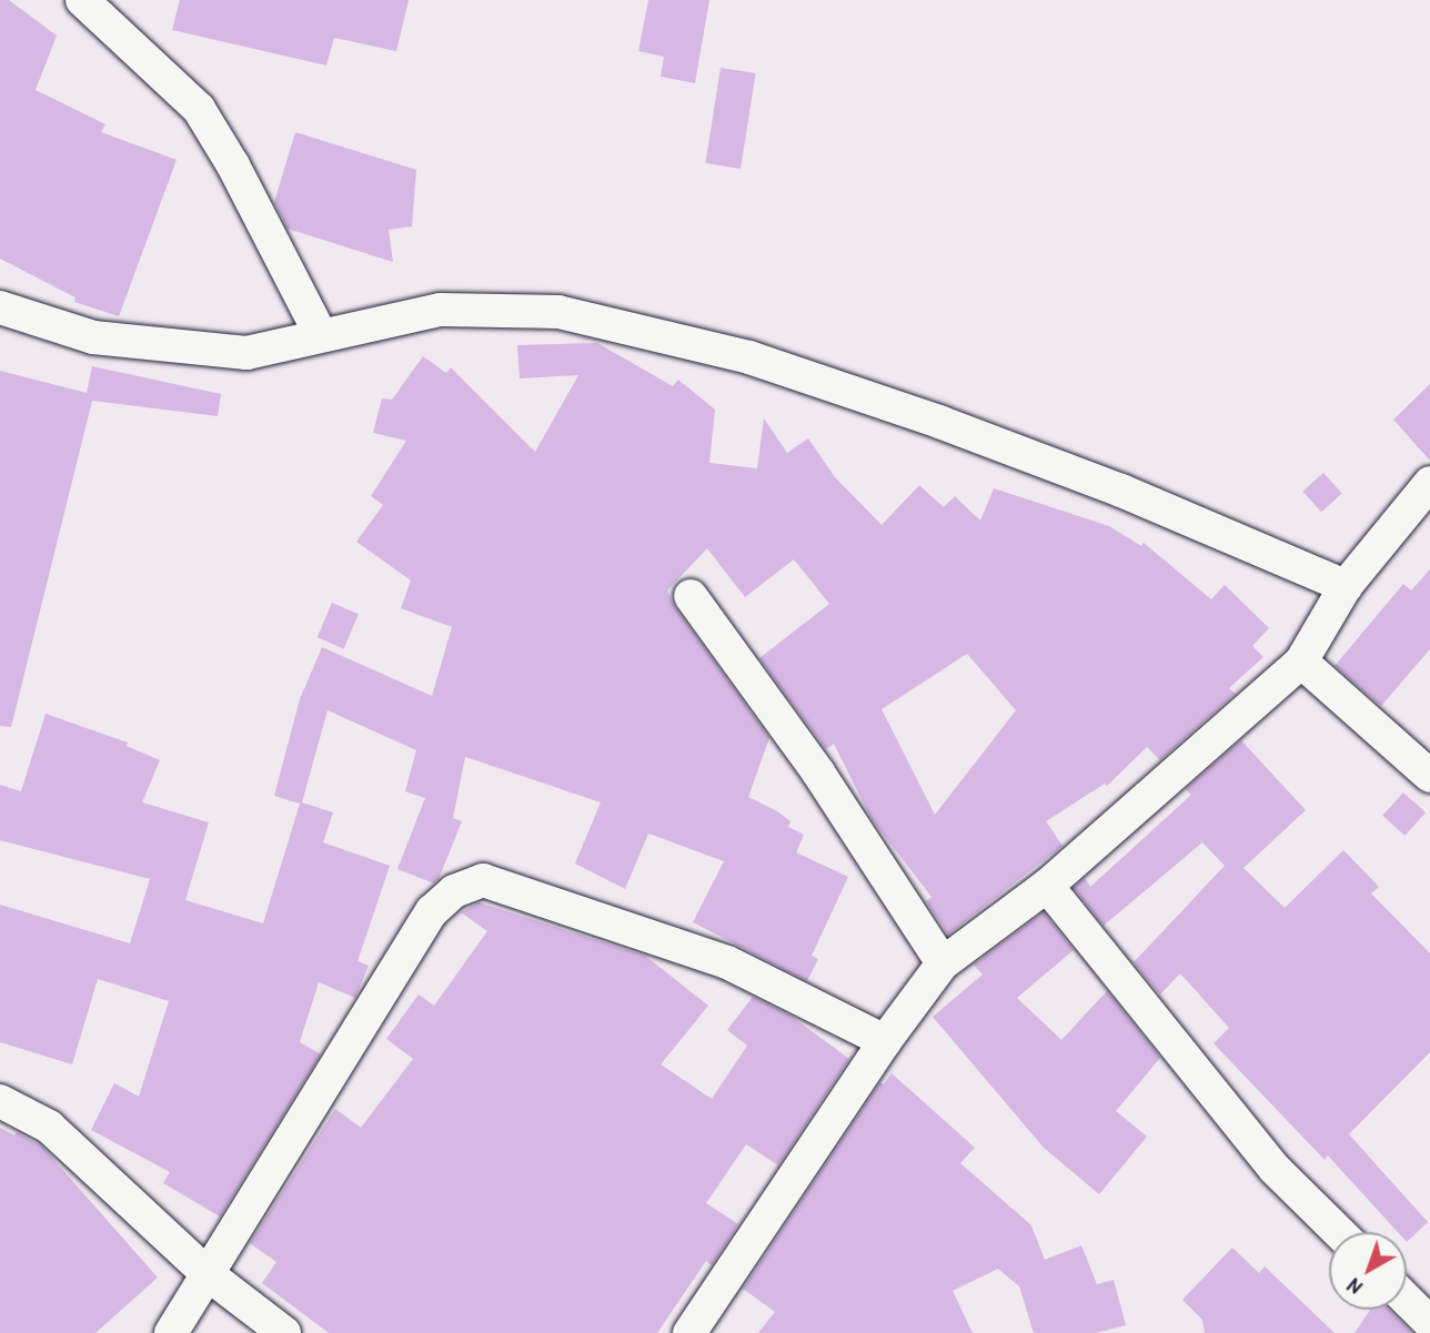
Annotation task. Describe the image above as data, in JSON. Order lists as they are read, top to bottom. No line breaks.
{"north":"bottom left"}
